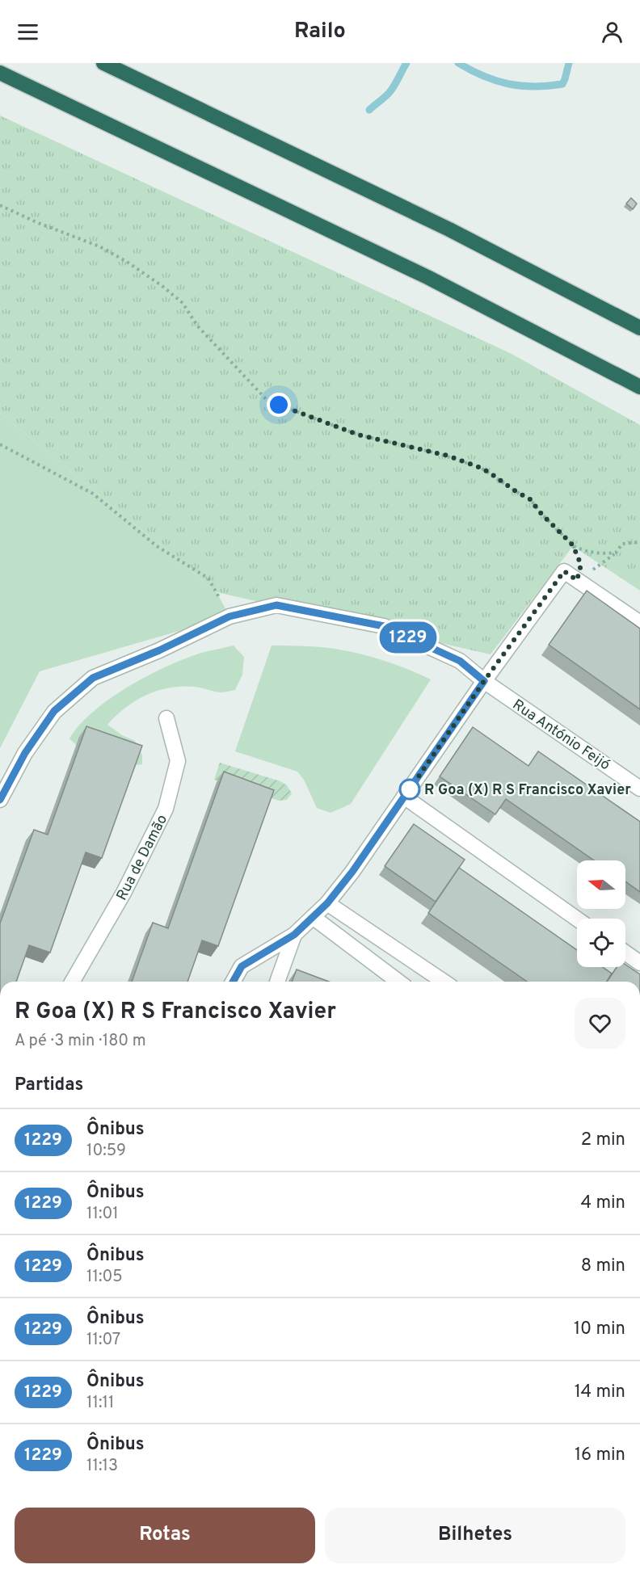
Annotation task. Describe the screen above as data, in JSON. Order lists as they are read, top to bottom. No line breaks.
{"streets":{"street":["Rua António Feijó","Rua de Damão"]},"places":["R Goa (X) R S Francisco Xavier"],"lines":["bus line 1229"],"north":"left","page":{"header":"Railo","on_map":"1229","heading":[["R Goa (X) R S Francisco Xavier","A pé · 3 min · 180 m"],"Partidas"],"list":[{"mark":"1229","name":"Ônibus","note":"10:59","value":"2 min"},{"mark":"1229","name":"Ônibus","note":"11:01","value":"4 min"},{"mark":"1229","name":"Ônibus","note":"11:05","value":"8 min"},{"mark":"1229","name":"Ônibus","note":"11:07","value":"10 min"},{"mark":"1229","name":"Ônibus","note":"11:11","value":"14 min"},{"mark":"1229","name":"Ônibus","note":"11:13","value":"16 min"}],"buttons":["Rotas","Bilhetes"]}}
